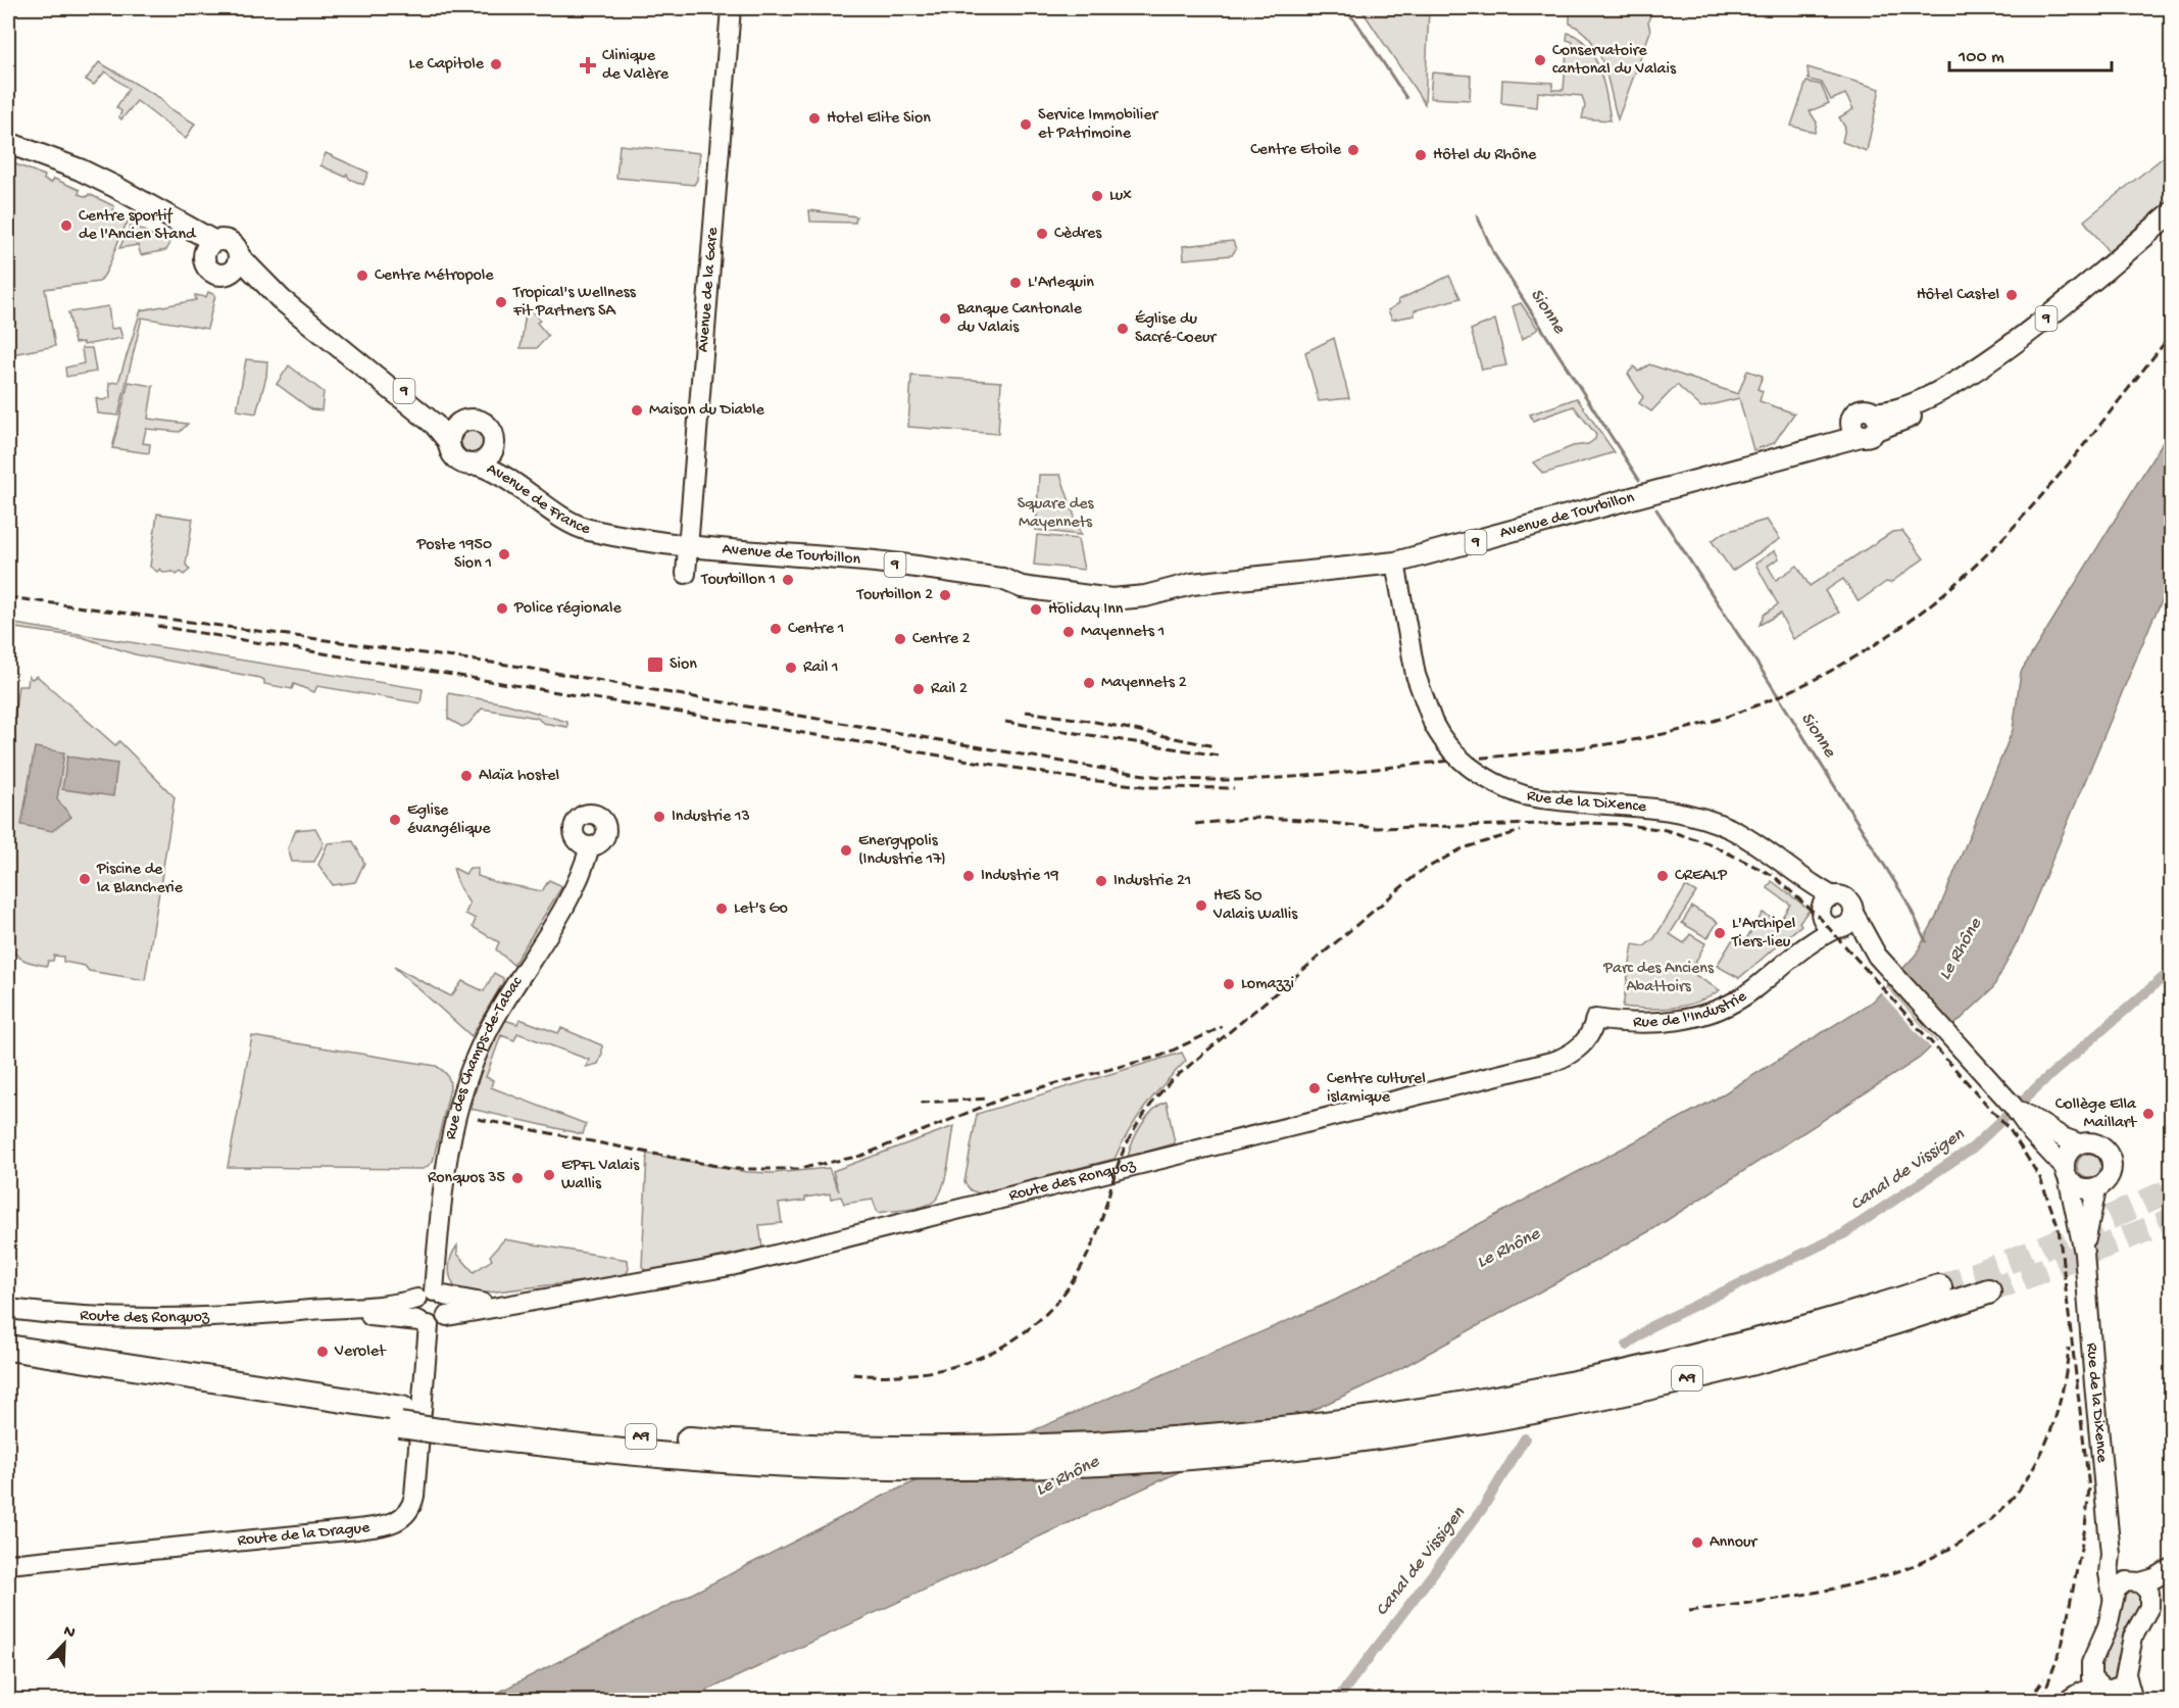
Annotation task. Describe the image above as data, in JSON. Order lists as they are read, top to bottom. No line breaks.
{"streets":{"highway":["A9"],"main road":["9","Avenue de France","Avenue de Tourbillon"],"street":["Avenue de la Gare","Rue de la Dixence","Rue de l'Industrie","Rue des Champs-de-Tabac","Route des Ronquoz","Route de la Drague"]},"crossings":[["Avenue de la Gare","Avenue de France"],["Avenue de la Gare","Avenue de Tourbillon"],["9","Avenue de France"],["Avenue de France","Avenue de Tourbillon"],["Avenue de Tourbillon","Rue de la Dixence"],["Rue de la Dixence","Rue de l'Industrie"],["Rue de l'Industrie","Route des Ronquoz"],["Rue des Champs-de-Tabac","Route des Ronquoz"],["Rue des Champs-de-Tabac","Route de la Drague"],["Route des Ronquoz","Route de la Drague"]],"water":["Sionne","Le Rhône","Canal de Vissigen"],"parks":["Square des Mayennets","Parc des Anciens Abattoirs"],"places":{"other":["Conservatoire cantonal du Valais","Le Capitole","Hotel Elite Sion","Service Immobilier et Patrimoine","Centre Etoile","Hôtel du Rhône","Lux","Centre sportif de l'Ancien Stand","Cèdres","Centre Métropole","L'Arlequin","Hôtel Castel","Tropical's Wellness Fit Partners SA","Banque Cantonale du Valais","Église du Sacré-Coeur","Maison du Diable","Poste 1950 Sion 1","Tourbillon 1","Tourbillon 2","Police régionale","Holiday Inn","Centre 1","Mayennets 1","Centre 2","Rail 1","Mayennets 2","Rail 2","Alaïa hostel","Industrie 13","Eglise évangélique","Energypolis (Industrie 17)","Industrie 19","CREALP","Piscine de la Blancherie","Industrie 21","HES SO Valais Wallis","Let's Go","L'Archipel Tiers-lieu","Lomazzi","Centre culturel islamique","Collège Ella Maillart","EPFL Valais Wallis","Ronquos 35","Verolet","Annour"],"health":["Clinique de Valère"],"transit":["Sion"]},"scale_bar":"100 m","north":"top right"}
